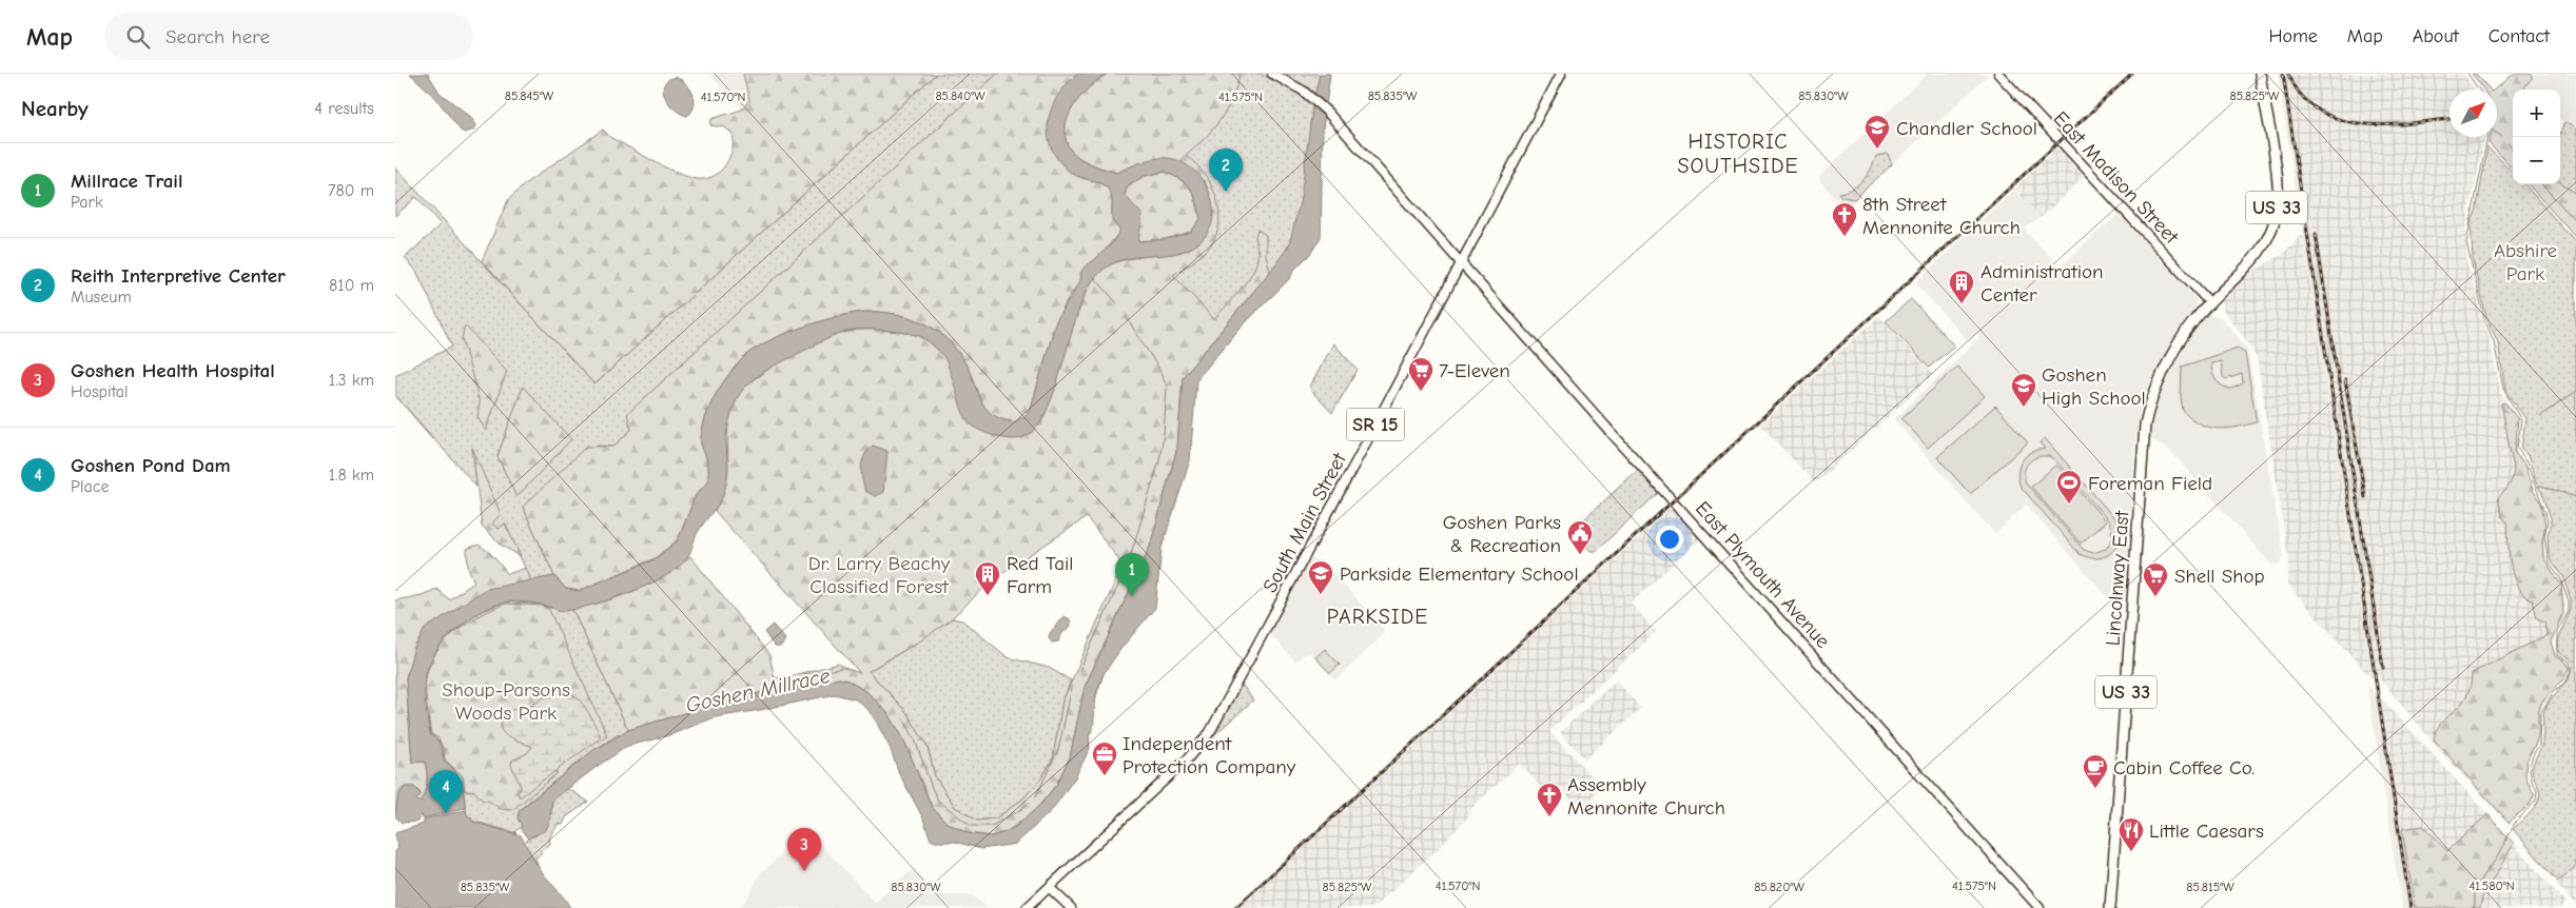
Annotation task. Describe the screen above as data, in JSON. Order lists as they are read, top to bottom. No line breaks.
{"streets":{"highway":["US 33","Lincolnway East"],"main road":["East Madison Street","SR 15","South Main Street","East Plymouth Avenue"]},"crossings":[["East Madison Street","Lincolnway East"],["SR 15","South Main Street"],["South Main Street","East Plymouth Avenue"]],"districts":["HISTORIC SOUTHSIDE","PARKSIDE"],"water":["Goshen Millrace"],"parks":["Abshire Park","Dr. Larry Beachy Classified Forest","Shoup-Parsons Woods Park"],"places":{"school or university":["Chandler School","Goshen High School","Parkside Elementary School"],"church":["8th Street Mennonite Church","Assembly Mennonite Church"],"building":["Administration Center","Red Tail Farm"],"supermarket":["7-Eleven","Shell Shop"],"sports":["Foreman Field"],"public building":["Goshen Parks & Recreation"],"office":["Independent Protection Company"],"cafe":["Cabin Coffee Co."],"restaurant":["Little Caesars"]},"north":"top right","page":{"header":"Map","search":"Search here","nav":["Home","Map","About","Contact"],"heading":["Nearby","4 results"],"map_buttons":["+","−"],"list":[{"mark":"1","name":"Millrace Trail","note":"Park","value":"780 m"},{"mark":"2","name":"Reith Interpretive Center","note":"Museum","value":"810 m"},{"mark":"3","name":"Goshen Health Hospital","note":"Hospital","value":"1.3 km"},{"mark":"4","name":"Goshen Pond Dam","note":"Place","value":"1.8 km"}],"pins":["2","1","4","3"]},"coordinates":["85.840°W","85.830°W","85.845°W","85.835°W","85.825°W","41.570°N","41.575°N","41.580°N","85.820°W","85.815°W"]}
